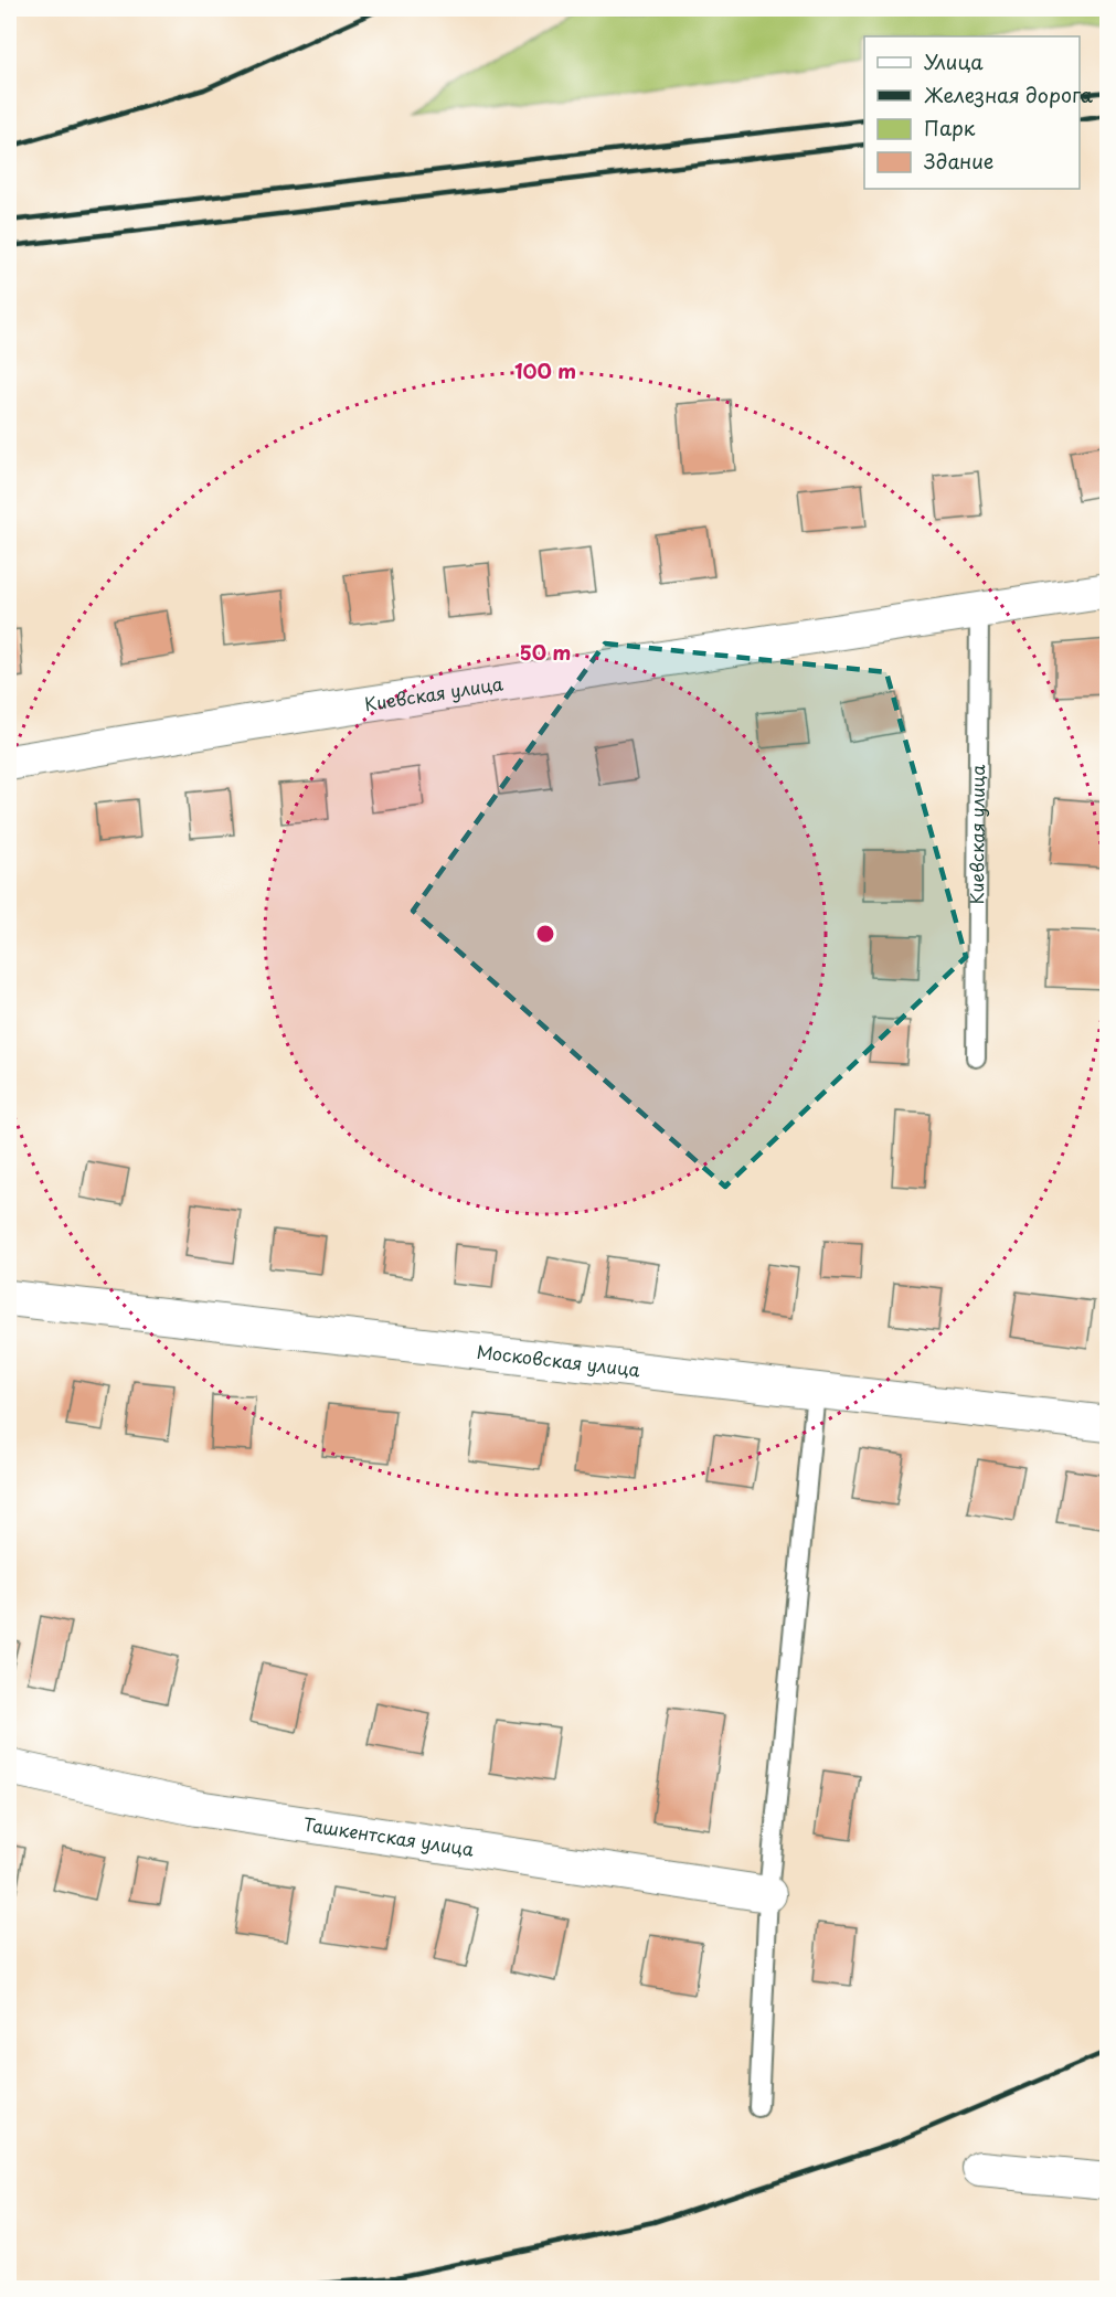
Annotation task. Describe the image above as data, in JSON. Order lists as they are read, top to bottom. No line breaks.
{"streets":{"street":["Киевская улица","Московская улица","Ташкентская улица"]},"legend":["Улица","Железная дорога","Парк","Здание"],"rings":["100 m","50 m"]}
